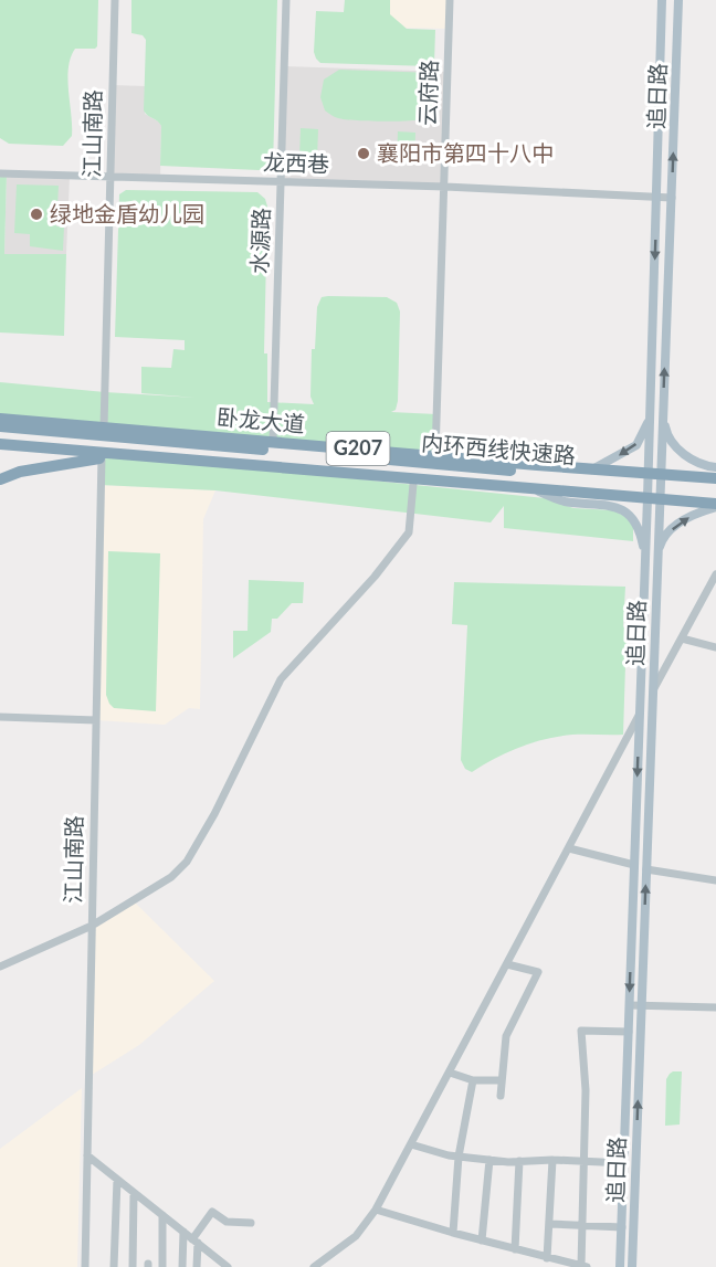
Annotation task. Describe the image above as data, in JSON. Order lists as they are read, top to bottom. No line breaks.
{"streets":{"highway":["卧龙大道","G207","内环西线快速路"],"main road":["追日路"],"street":["云府路","江山南路","龙西巷","水源路"]},"crossings":[["云府路","龙西巷"],["云府路","卧龙大道"],["追日路","龙西巷"],["追日路","卧龙大道"],["江山南路","龙西巷"],["江山南路","卧龙大道"],["龙西巷","水源路"],["水源路","卧龙大道"]],"places":["襄阳市第四十八中","绿地金盾幼儿园"]}
